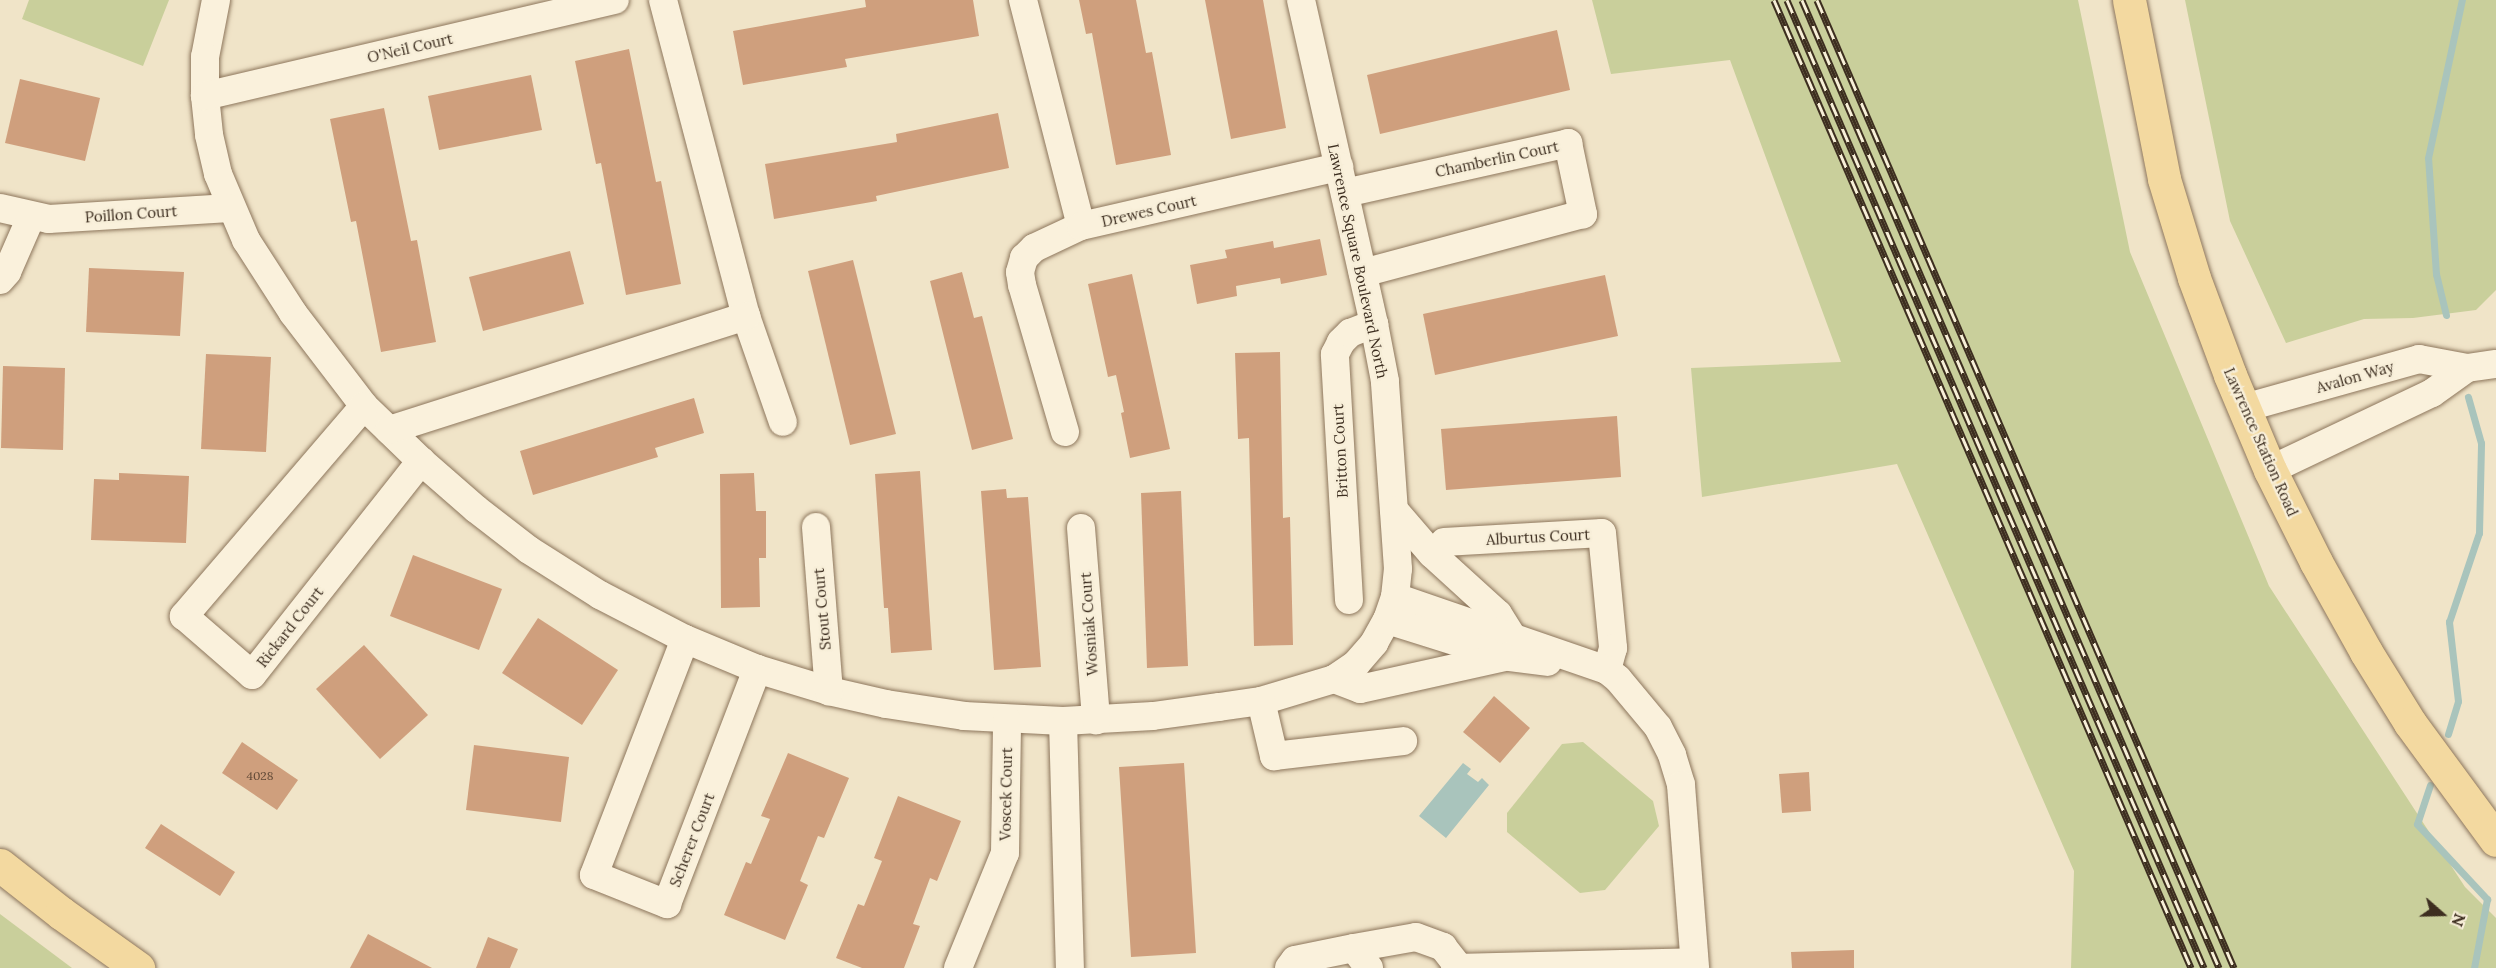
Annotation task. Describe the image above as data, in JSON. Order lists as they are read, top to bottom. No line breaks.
{"streets":{"main road":["Lawrence Station Road"],"street":["O'Neil Court","Chamberlin Court","Drewes Court","Poillon Court","Lawrence Square Boulevard North","Avalon Way","Britton Court","Alburtus Court","Stout Court","Wosniak Court","Rickard Court","Voscek Court","Scherer Court"]},"crossings":[["O'Neil Court","Lawrence Square Boulevard North"],["Chamberlin Court","Drewes Court"],["Chamberlin Court","Lawrence Square Boulevard North"],["Drewes Court","Lawrence Square Boulevard North"],["Poillon Court","Lawrence Square Boulevard North"],["Lawrence Square Boulevard North","Britton Court"],["Lawrence Square Boulevard North","Stout Court"],["Lawrence Square Boulevard North","Wosniak Court"],["Lawrence Square Boulevard North","Rickard Court"],["Lawrence Square Boulevard North","Voscek Court"],["Lawrence Square Boulevard North","Scherer Court"],["Avalon Way","Lawrence Station Road"]],"house_numbers":["4028"],"north":"right"}
